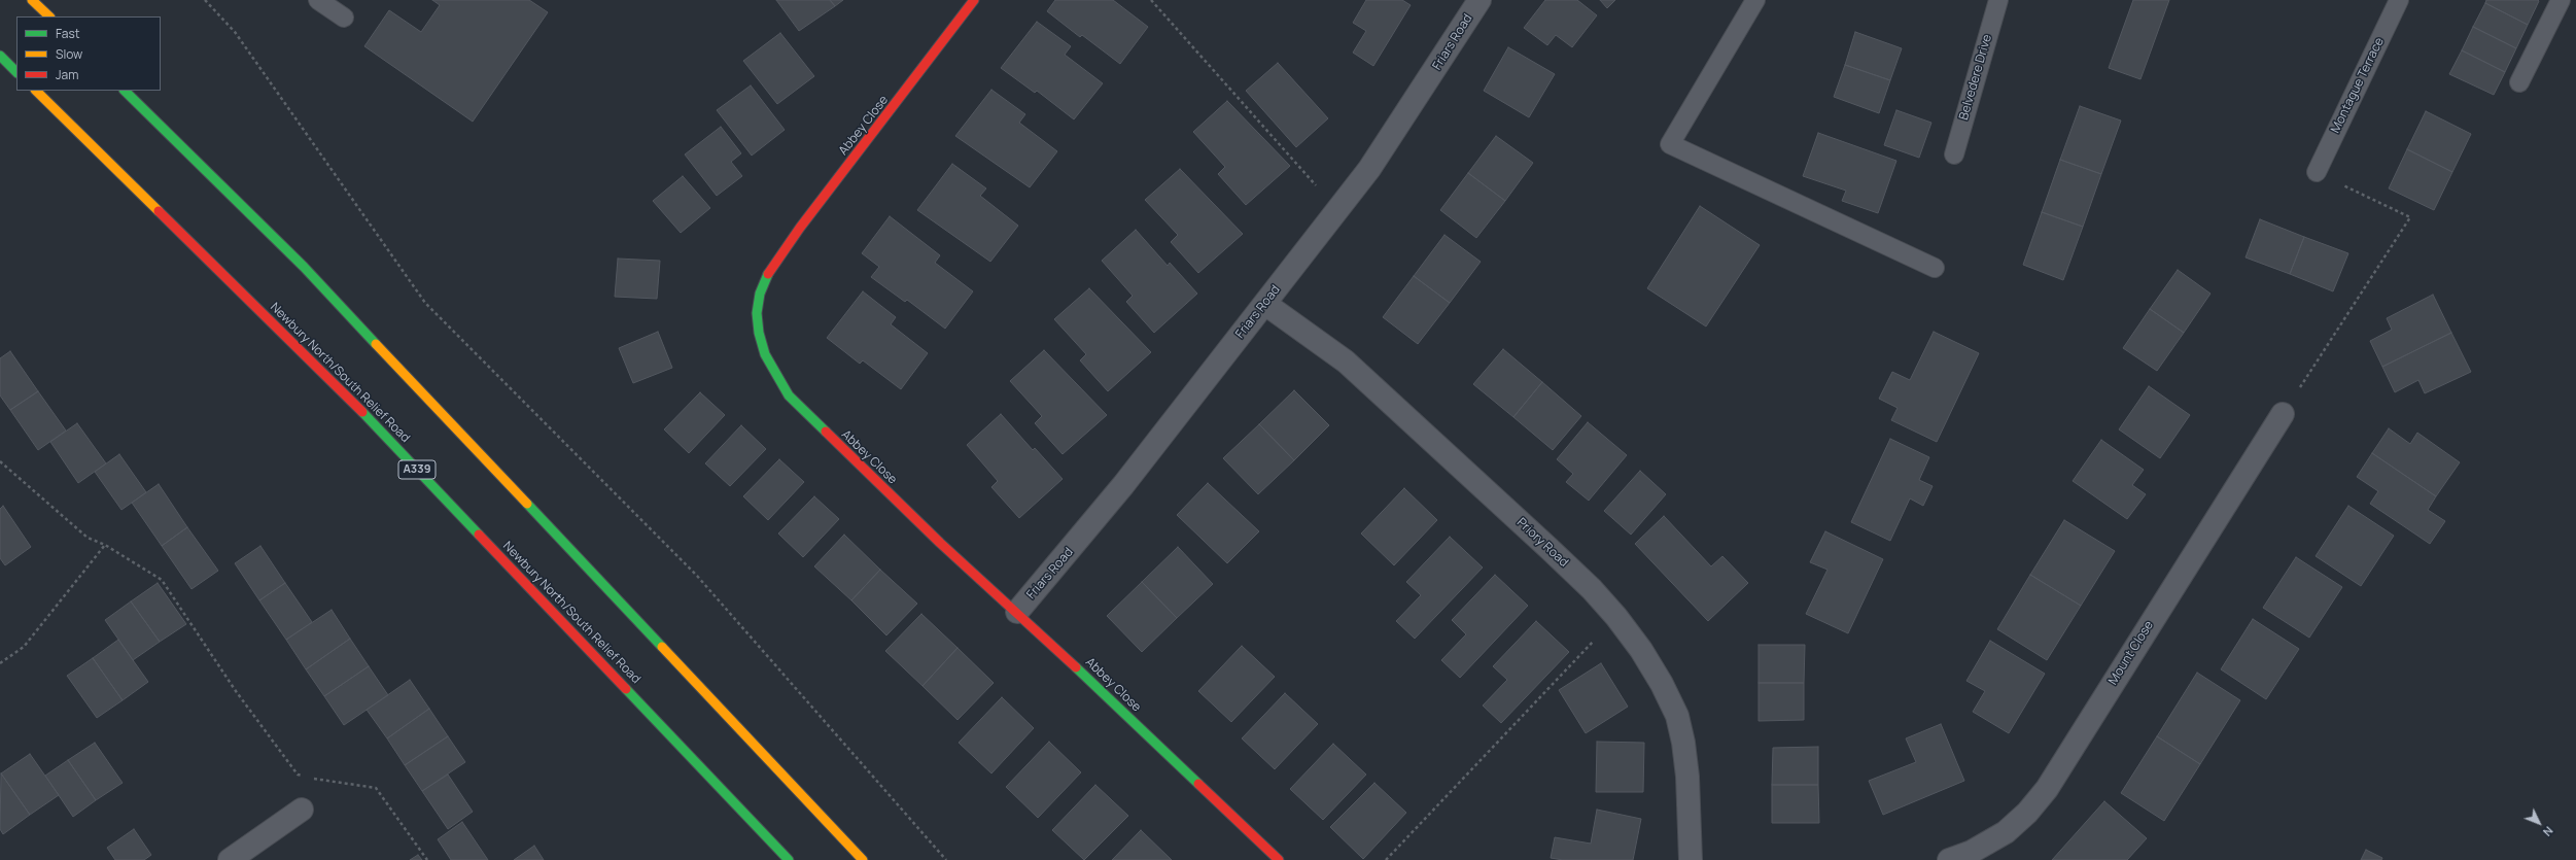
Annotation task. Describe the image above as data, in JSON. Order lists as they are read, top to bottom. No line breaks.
{"streets":{"main road":["Abbey Close","Newbury North/South Relief Road","A339"],"street":["Friars Road","Priory Road","Mount Close"],"lane":["Belvedere Drive","Montague Terrace"]},"crossings":[["Friars Road","Abbey Close"],["Friars Road","Priory Road"]],"legend":["Fast","Slow","Jam"],"north":"bottom right"}
